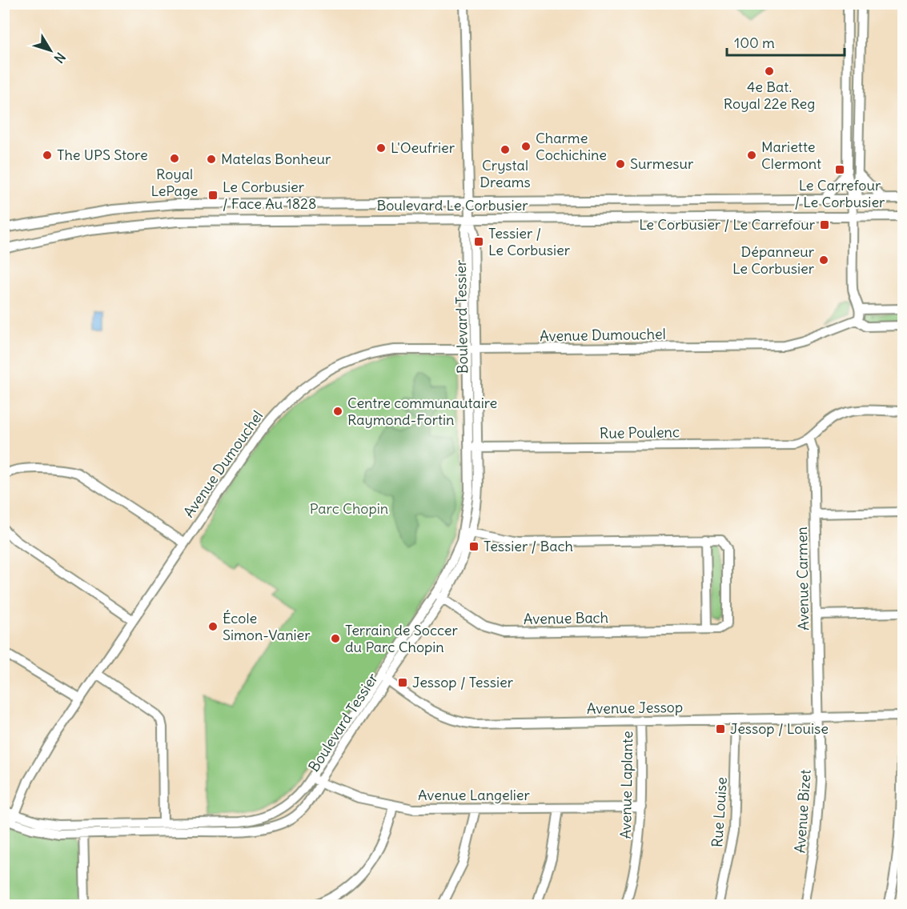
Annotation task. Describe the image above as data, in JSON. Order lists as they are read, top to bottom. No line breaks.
{"streets":{"street":["Boulevard Le Corbusier","Boulevard Tessier","Avenue Dumouchel","Rue Poulenc","Avenue Carmen","Avenue Bach","Avenue Jessop","Avenue Laplante","Avenue Langelier","Avenue Bizet","Rue Louise"]},"crossings":[["Boulevard Le Corbusier","Boulevard Tessier"],["Boulevard Tessier","Avenue Dumouchel"],["Boulevard Tessier","Rue Poulenc"],["Boulevard Tessier","Avenue Bach"],["Boulevard Tessier","Avenue Jessop"],["Boulevard Tessier","Avenue Langelier"],["Rue Poulenc","Avenue Carmen"],["Avenue Carmen","Avenue Jessop"],["Avenue Carmen","Avenue Bizet"],["Avenue Jessop","Avenue Laplante"],["Avenue Jessop","Avenue Bizet"],["Avenue Jessop","Rue Louise"],["Avenue Laplante","Avenue Langelier"]],"parks":["Parc Chopin"],"places":{"other":["4e Bat. Royal 22e Reg","Charme Cochichine","L'Oeufrier","Crystal Dreams","The UPS Store","Mariette Clermont","Royal LePage","Matelas Bonheur","Surmesur","Dépanneur Le Corbusier","Centre communautaire Raymond-Fortin","École Simon-Vanier","Terrain de Soccer du Parc Chopin"],"transit":["Le Carrefour / Le Corbusier","Le Corbusier / Face Au 1828","Le Corbusier / Le Carrefour","Tessier / Le Corbusier","Tessier / Bach","Jessop / Tessier","Jessop / Louise"]},"scale_bar":"100 m","north":"bottom right"}
